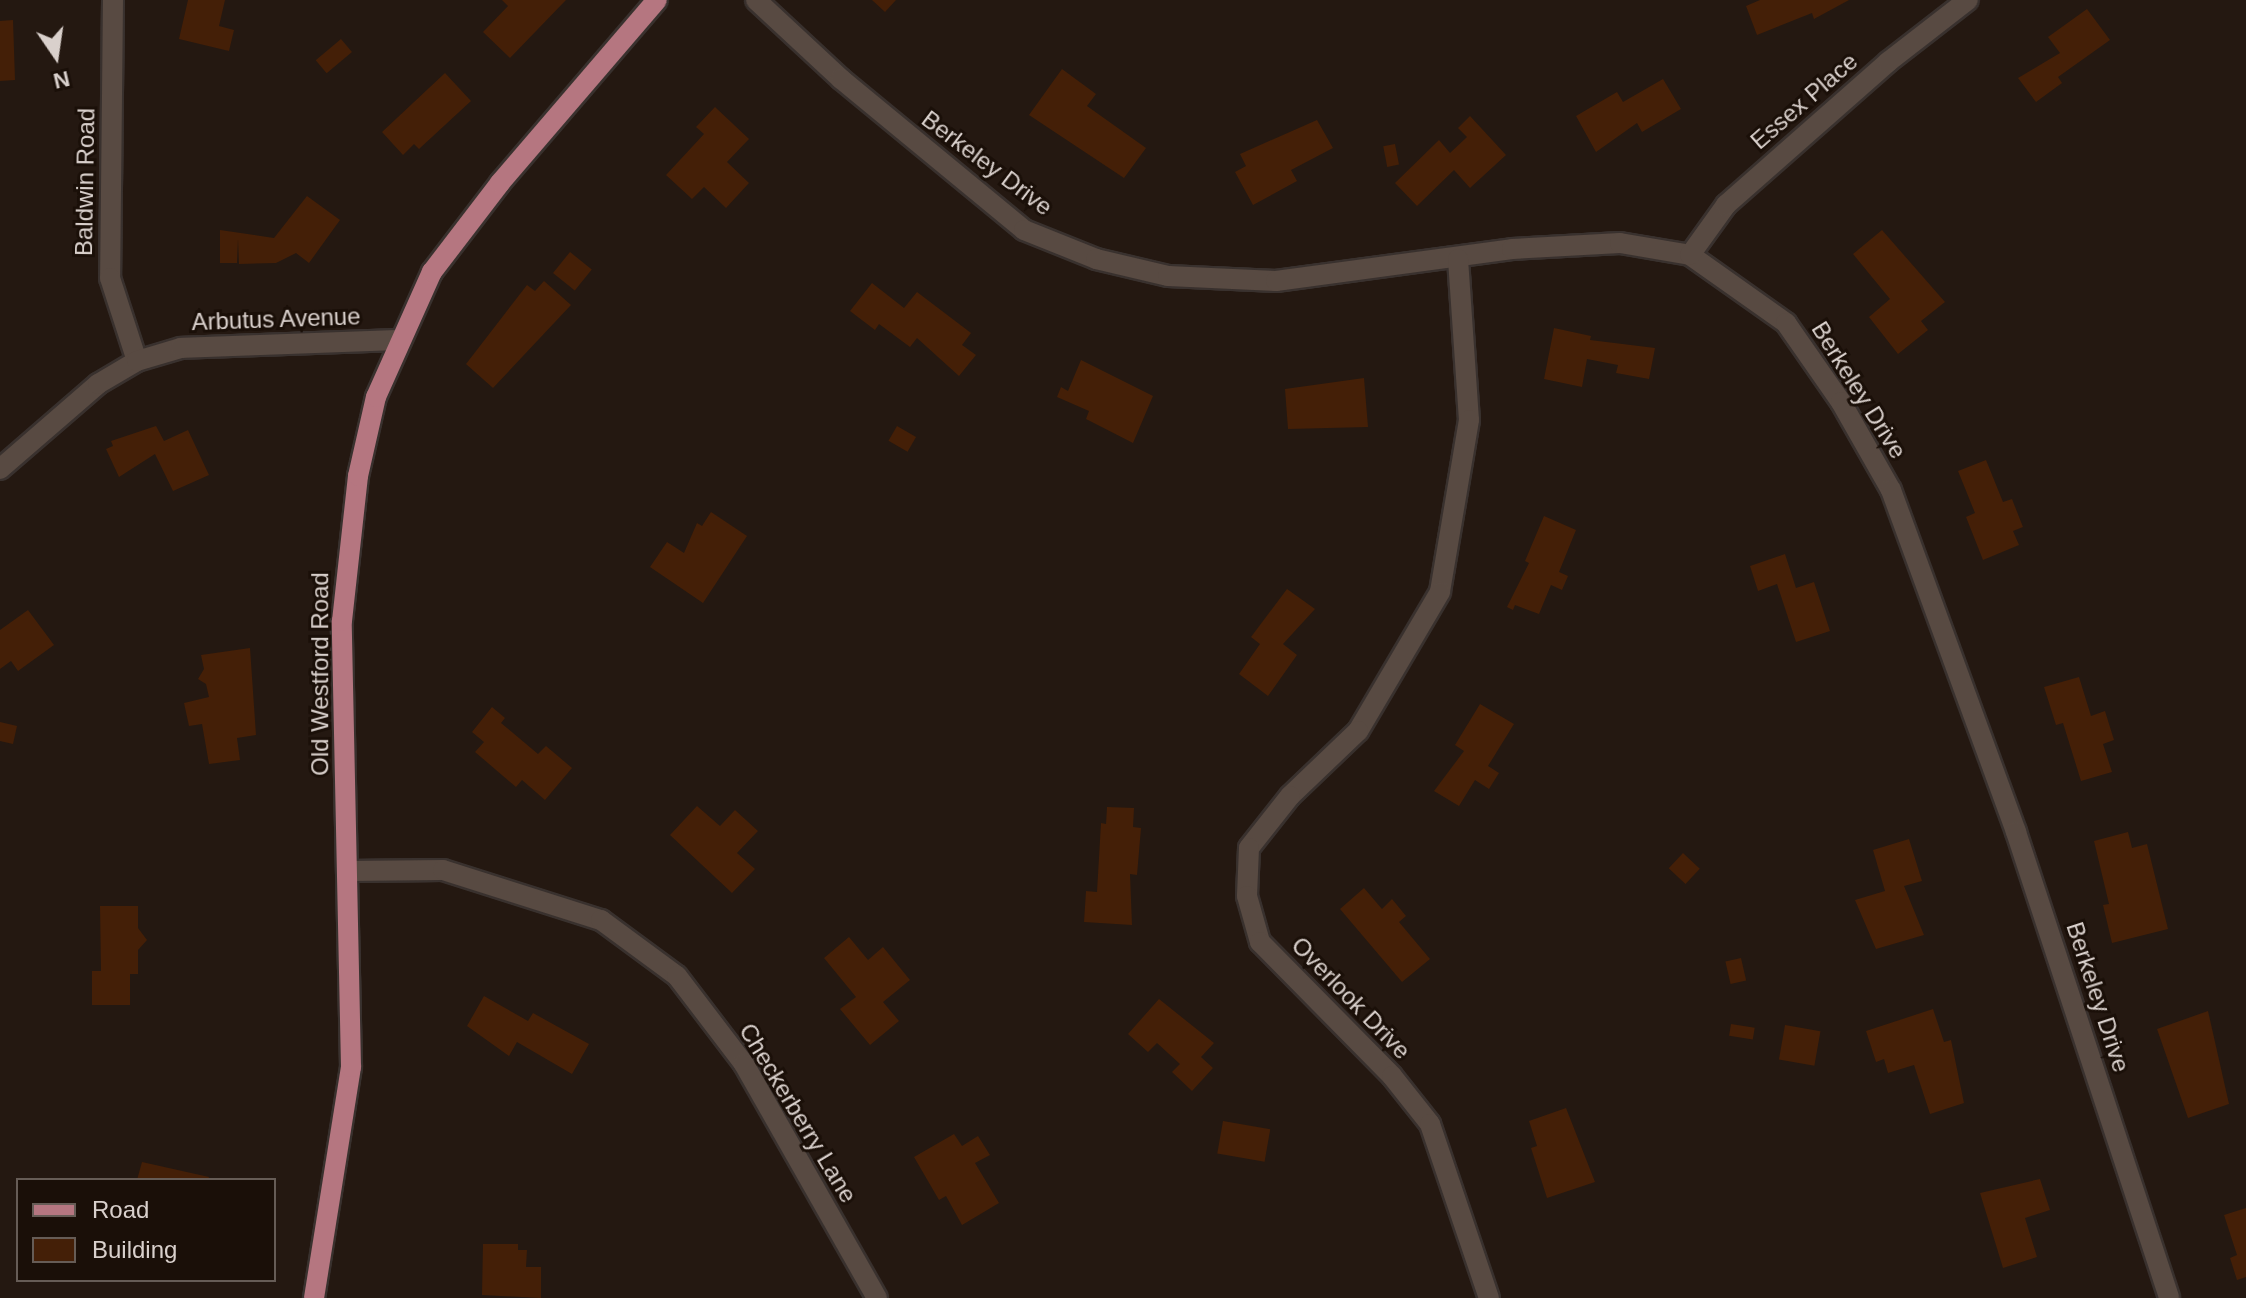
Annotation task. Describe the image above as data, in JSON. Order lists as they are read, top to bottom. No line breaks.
{"streets":{"main road":["Old Westford Road"],"street":["Essex Place","Berkeley Drive","Baldwin Road","Arbutus Avenue","Overlook Drive","Checkerberry Lane"]},"crossings":[["Essex Place","Berkeley Drive"],["Berkeley Drive","Overlook Drive"],["Baldwin Road","Arbutus Avenue"],["Arbutus Avenue","Old Westford Road"],["Old Westford Road","Checkerberry Lane"]],"legend":["Road","Building"],"north":"bottom"}
